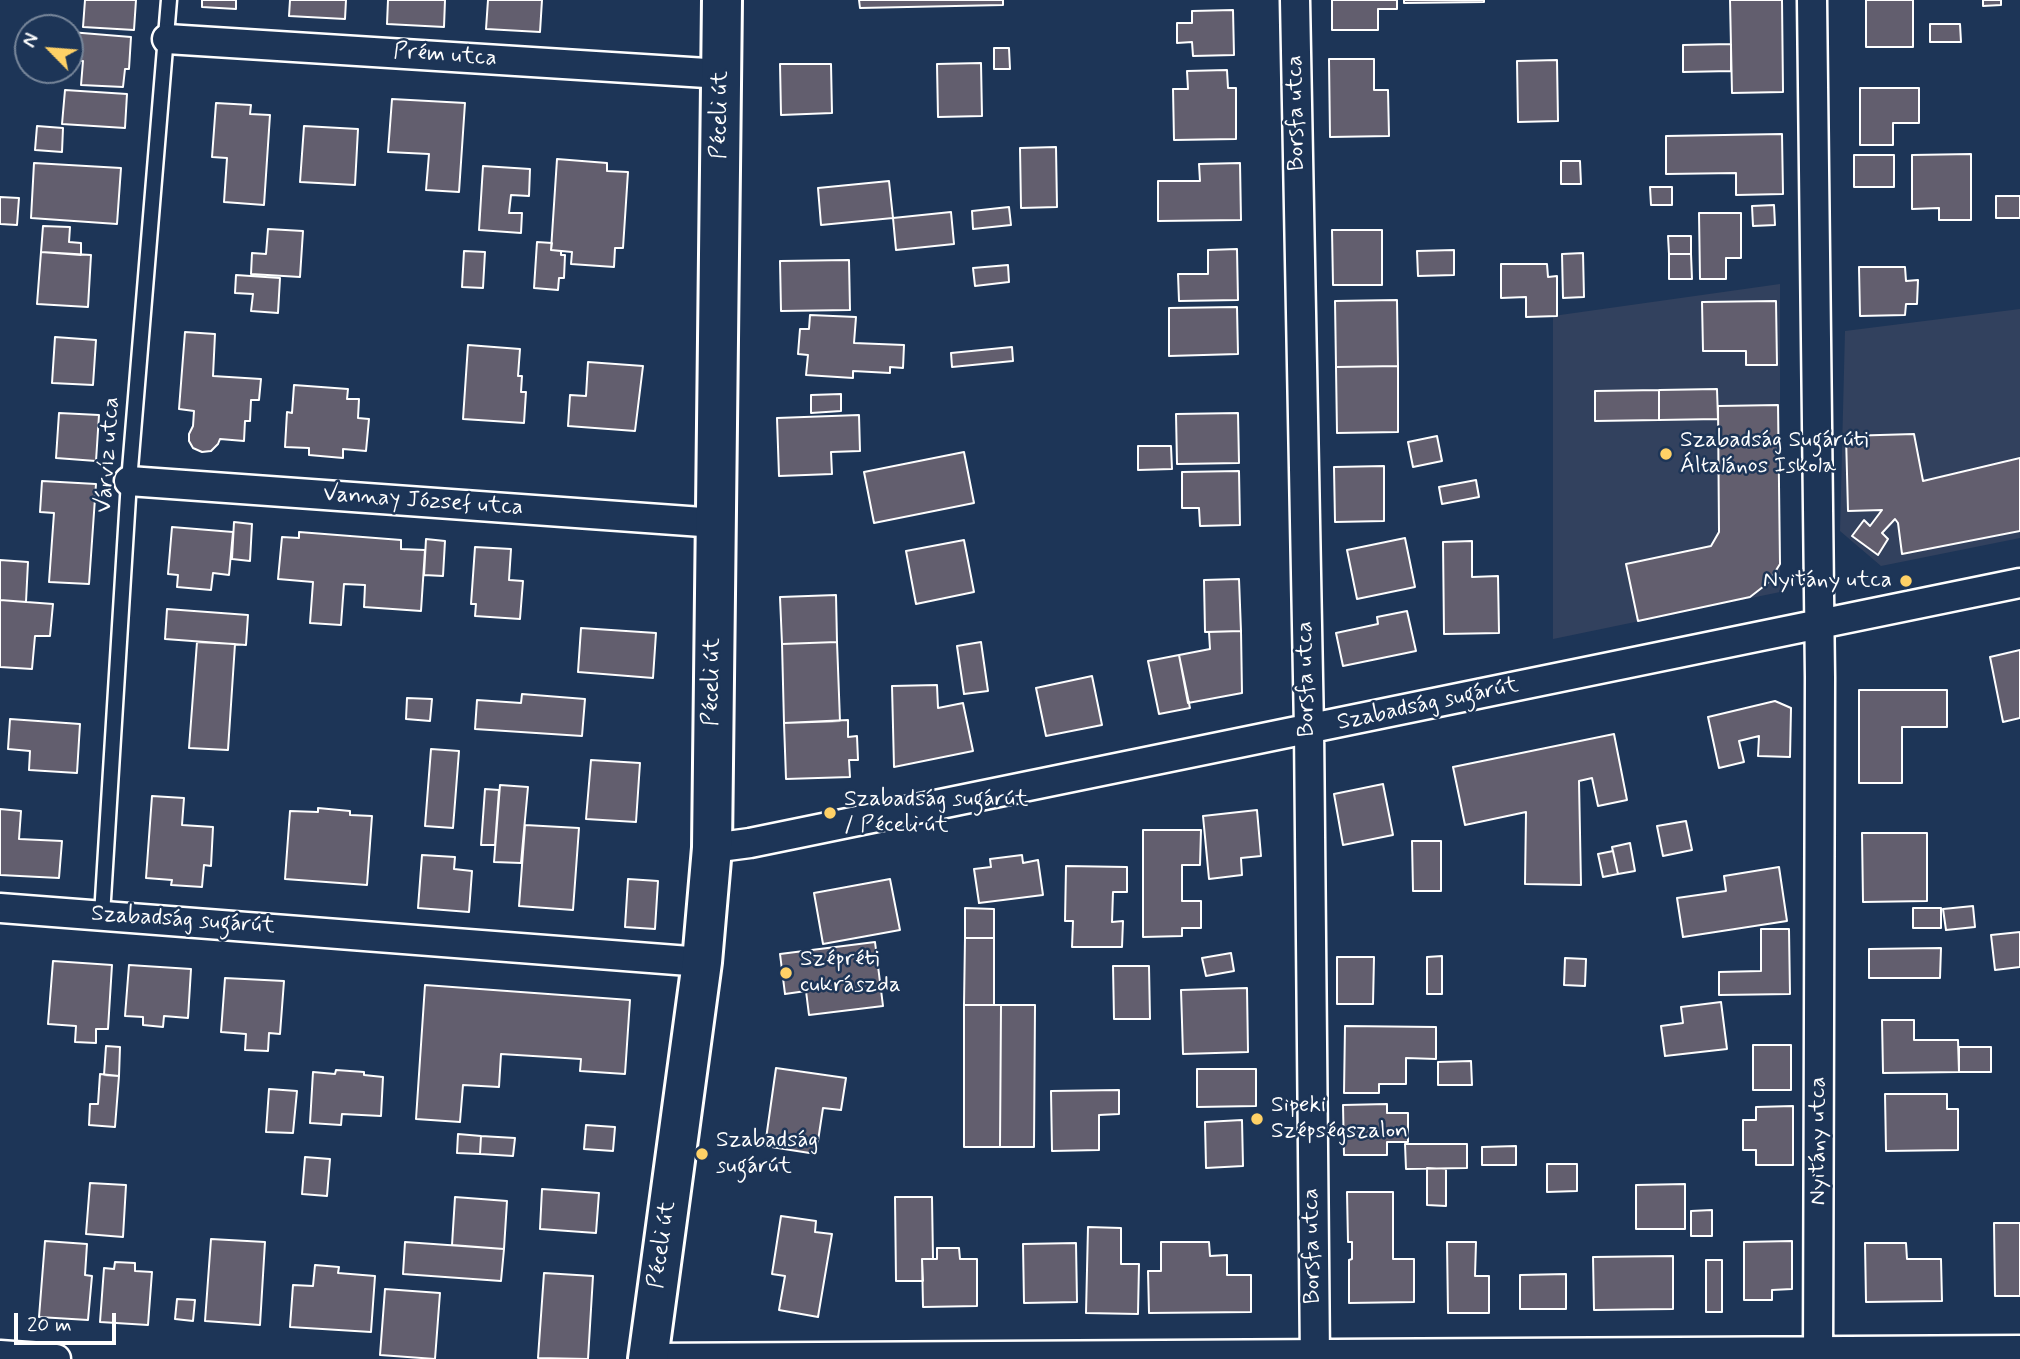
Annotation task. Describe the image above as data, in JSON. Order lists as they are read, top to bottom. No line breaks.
{"streets":{"main road":["Péceli út"],"street":["Prém utca","Borsfa utca","Vannay József utca","Szabadság sugárút","Nyitány utca"],"lane":["Várvíz utca"]},"crossings":[["Prém utca","Péceli út"],["Prém utca","Várvíz utca"],["Borsfa utca","Szabadság sugárút"],["Péceli út","Vannay József utca"],["Péceli út","Szabadság sugárút"],["Várvíz utca","Vannay József utca"],["Várvíz utca","Szabadság sugárút"],["Szabadság sugárút","Nyitány utca"]],"places":["Szabadság Sugárúti Általános Iskola","Nyitány utca","Szabadság sugárút / Péceli út","Szépréti cukrászda","Sipeki Szépségszalon","Szabadság sugárút"],"scale_bar":"20 m","north":"top left"}
